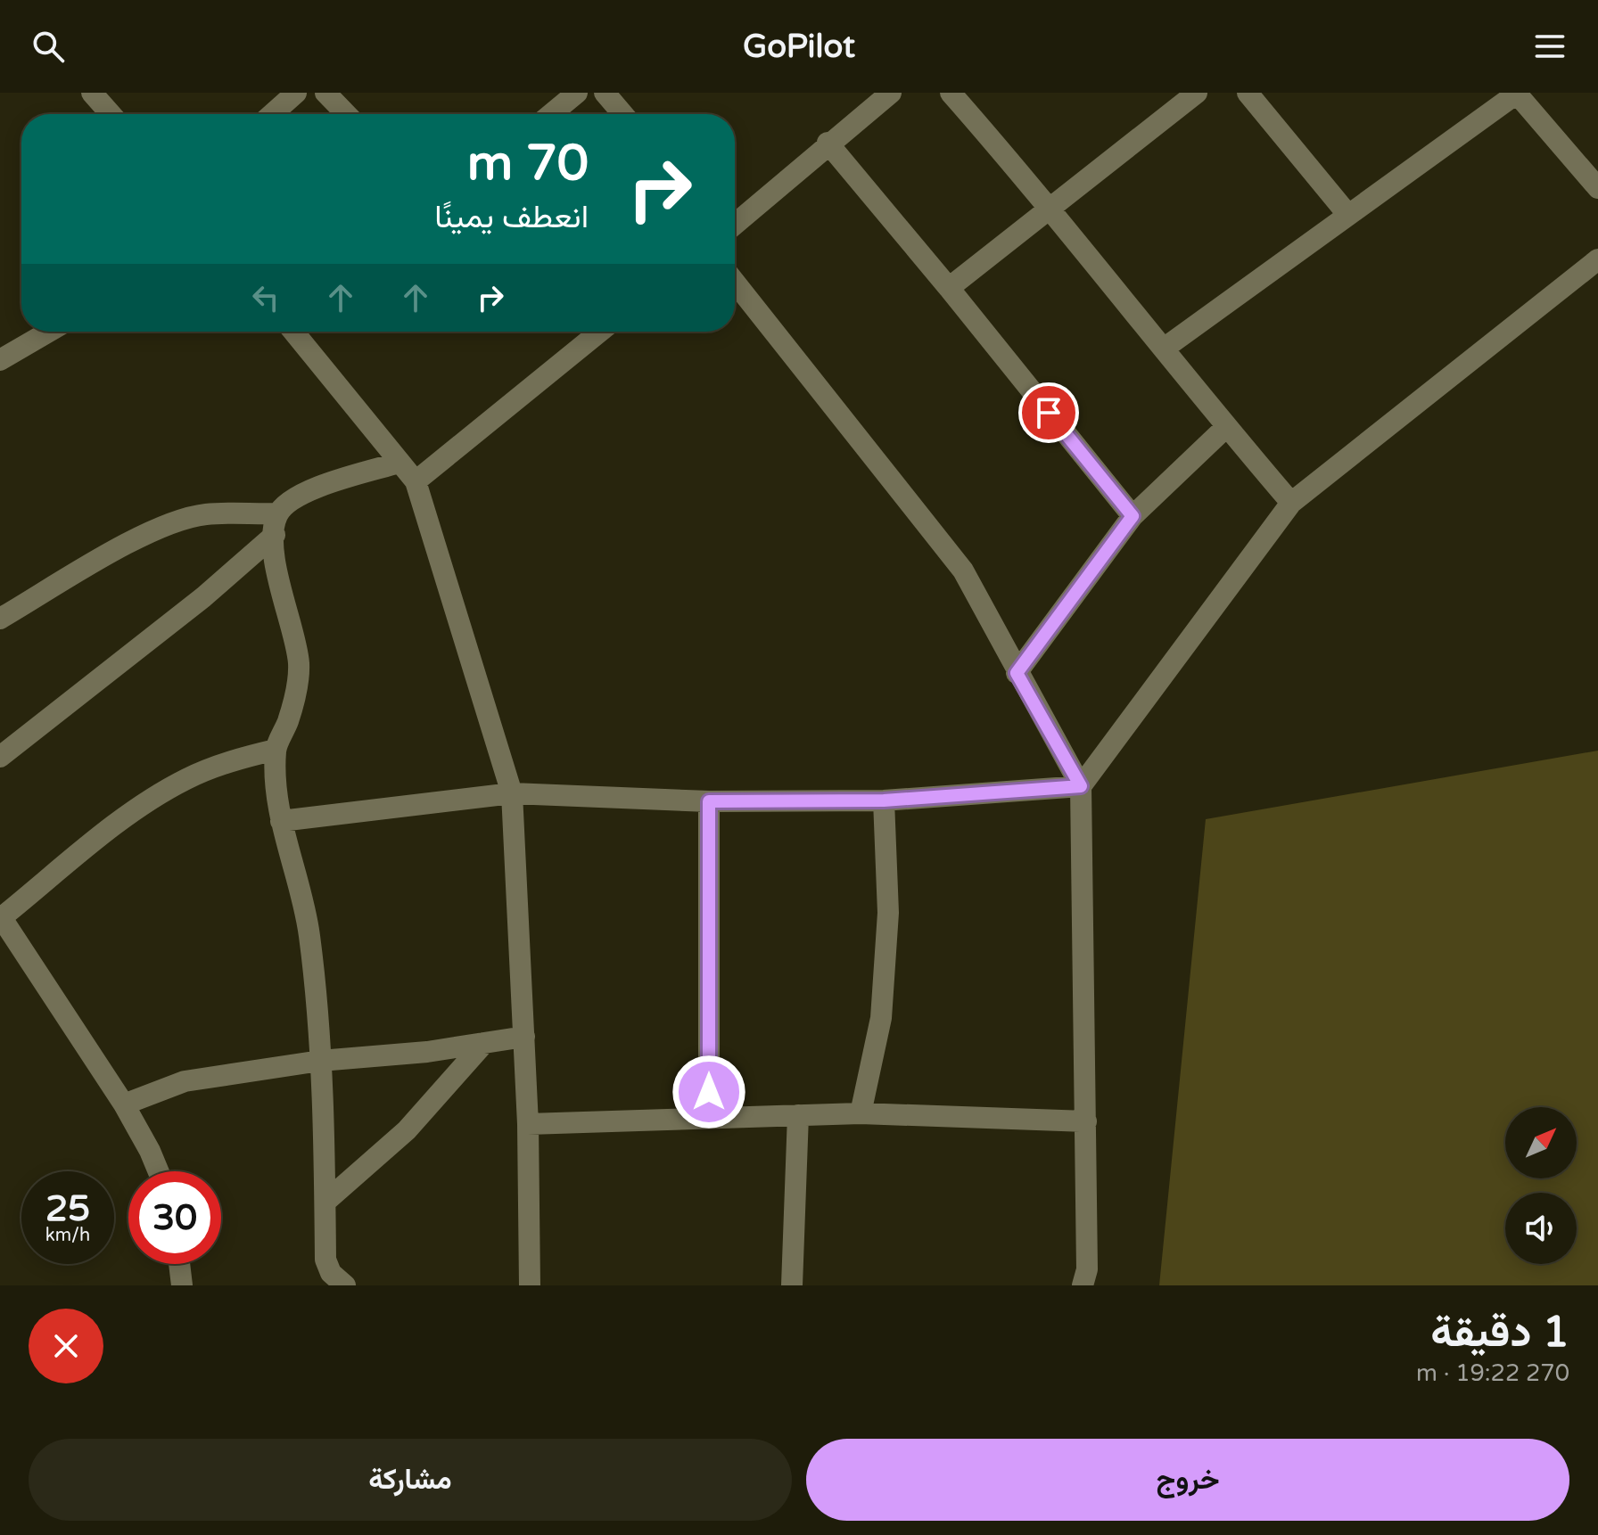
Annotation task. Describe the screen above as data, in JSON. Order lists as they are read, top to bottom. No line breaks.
{"north":"top right","page":{"header":"GoPilot","turn":["70 m","انعطف يمينًا"],"speed":"25 km/h","limit":"30","heading":["1 دقيقة","270 m · 19:22"],"buttons":["خروج","مشاركة"]}}
